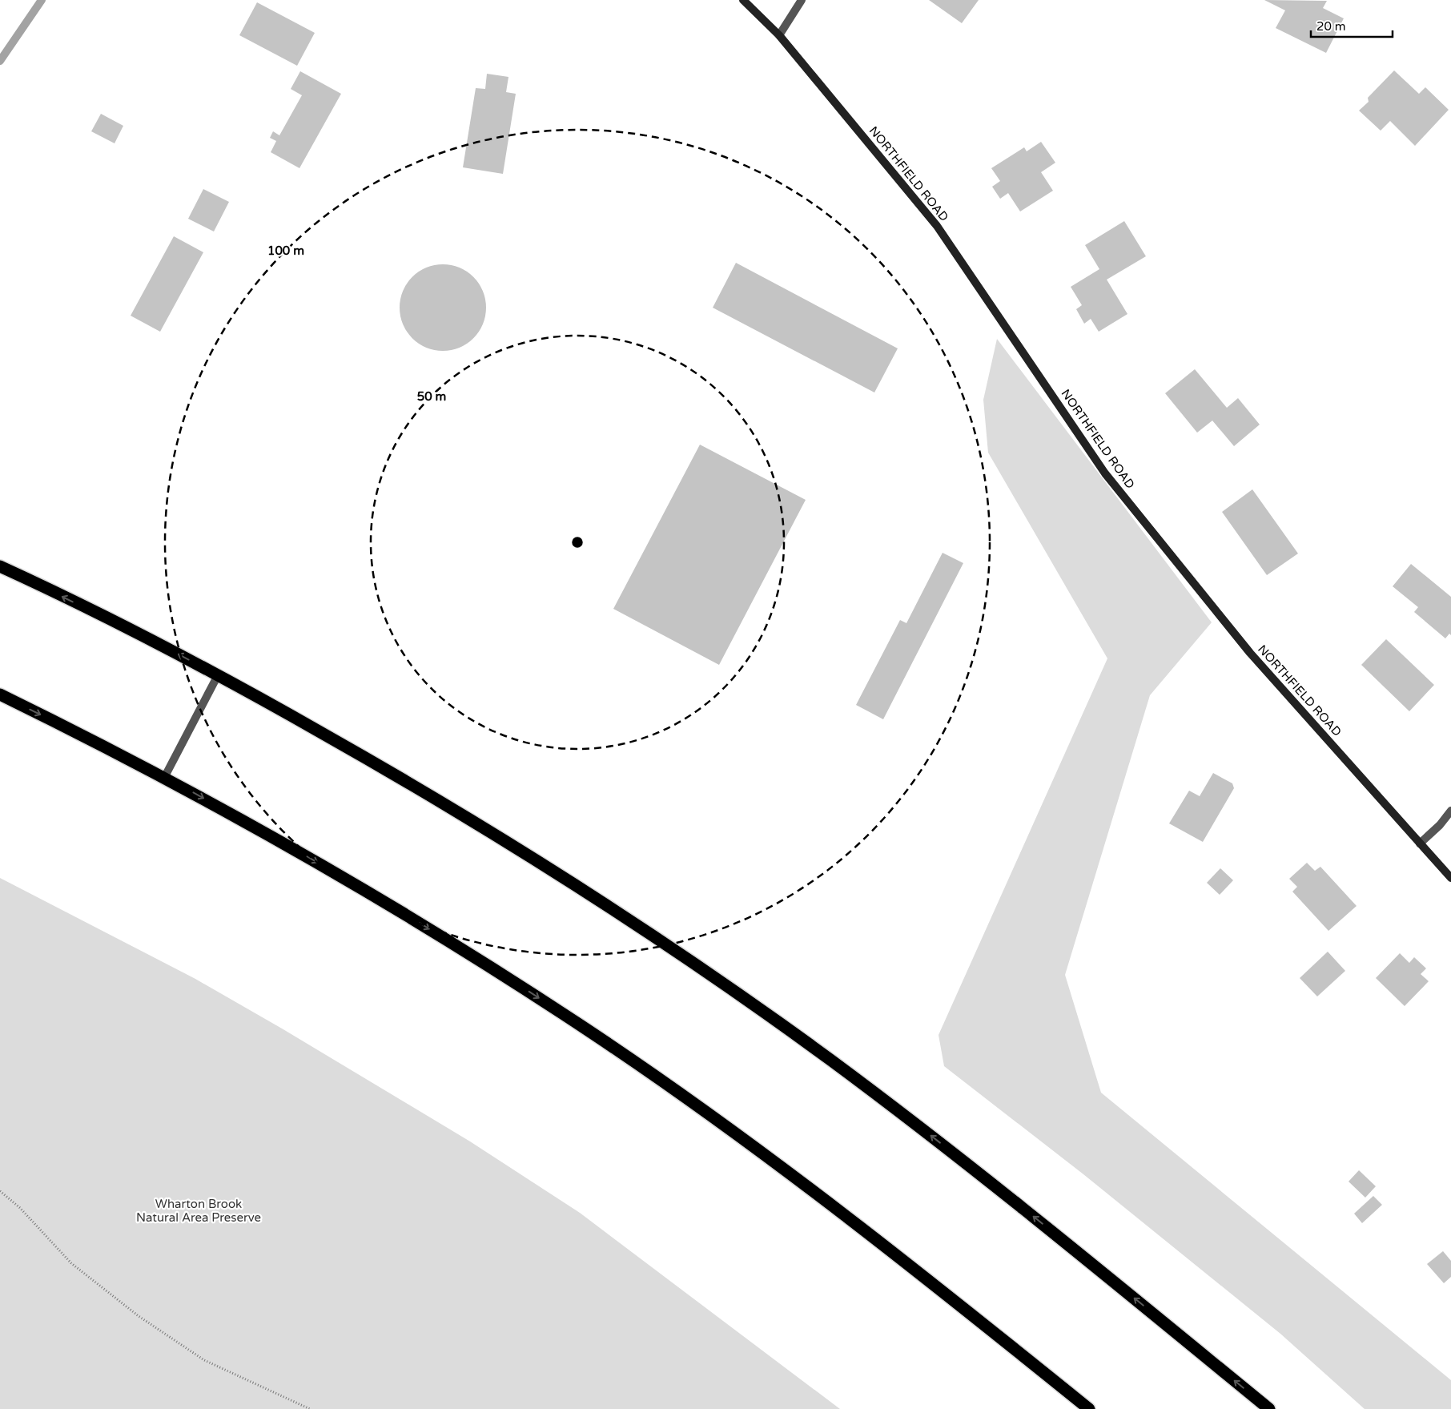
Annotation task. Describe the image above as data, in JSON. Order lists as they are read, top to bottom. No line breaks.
{"streets":{"street":["NORTHFIELD ROAD"]},"parks":["Wharton Brook Natural Area Preserve"],"scale_bar":"20 m","rings":["100 m","50 m"]}
